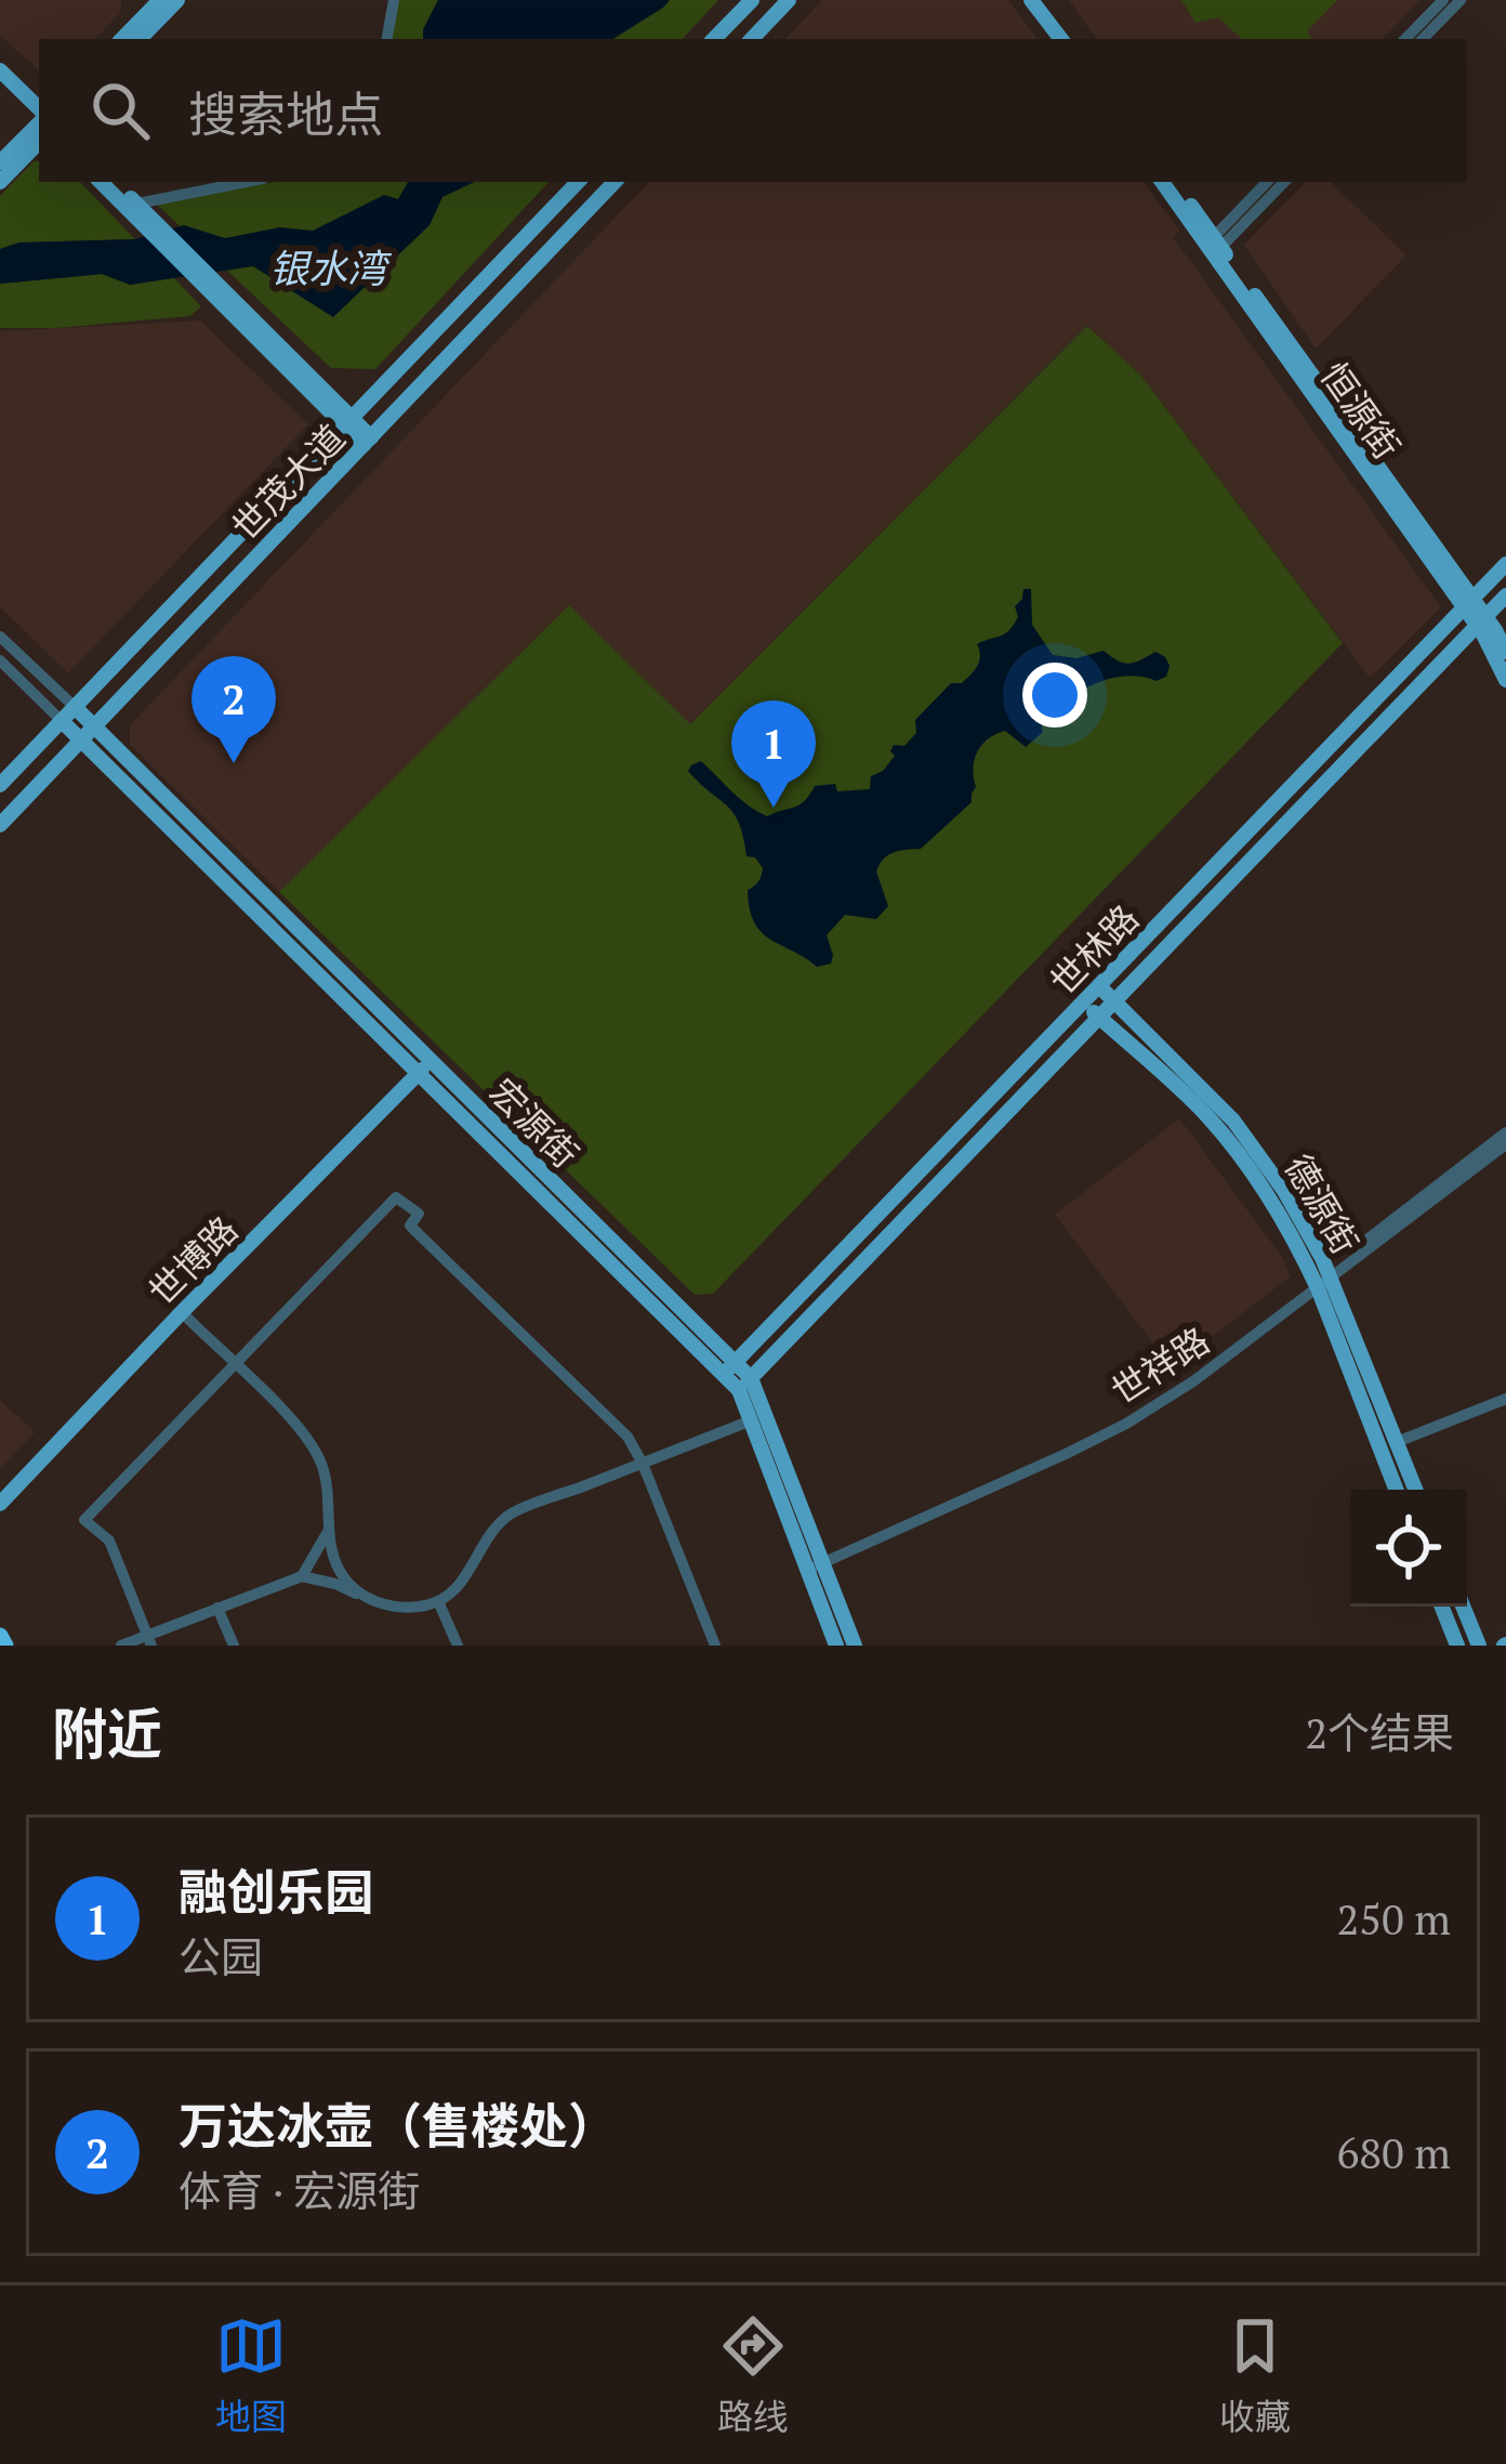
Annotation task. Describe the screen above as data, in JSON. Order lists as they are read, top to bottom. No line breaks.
{"streets":{"main road":["恒源街","世茂大道","世林路","宏源街","德源街","世博路"],"street":["世祥路"]},"crossings":[["恒源街","世林路"],["世茂大道","宏源街"],["世林路","宏源街"],["世林路","德源街"],["宏源街","世博路"],["宏源街","世祥路"],["德源街","世祥路"]],"water":["银水湾"],"page":{"search":"搜索地点","pins":["2","1"],"heading":["附近","2个结果"],"list":[{"mark":"1","name":"融创乐园","note":"公园","value":"250 m"},{"mark":"2","name":"万达冰壶（售楼处）","note":"体育 · 宏源街","value":"680 m"}],"nav":["地图","路线","收藏"]}}
